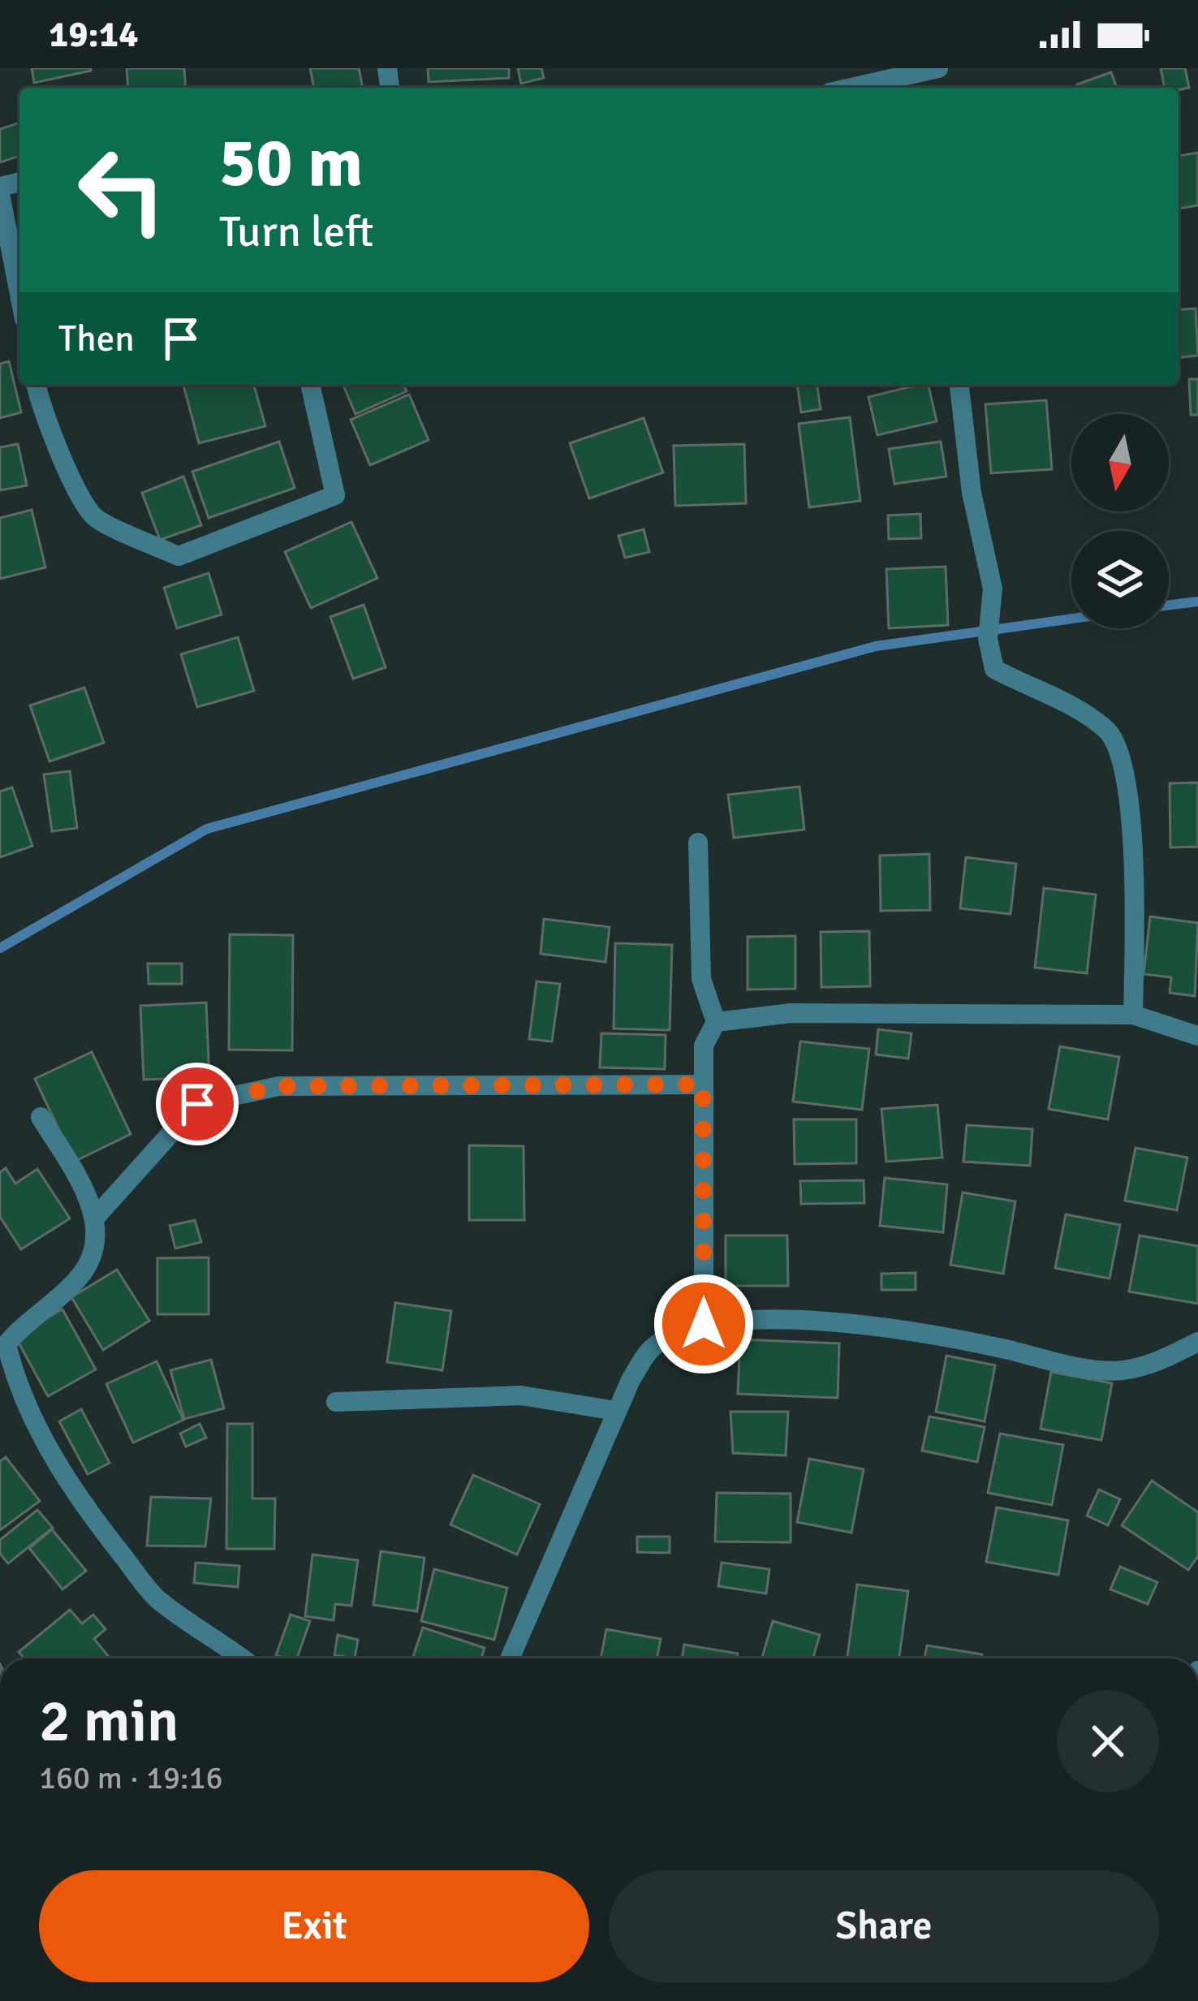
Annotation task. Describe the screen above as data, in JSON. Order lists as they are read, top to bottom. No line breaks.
{"north":"bottom","page":{"status":"19:14","turn":["50 m","Turn left"],"then":"Then","heading":["2 min","160 m · 19:16"],"buttons":["Exit","Share"]}}
